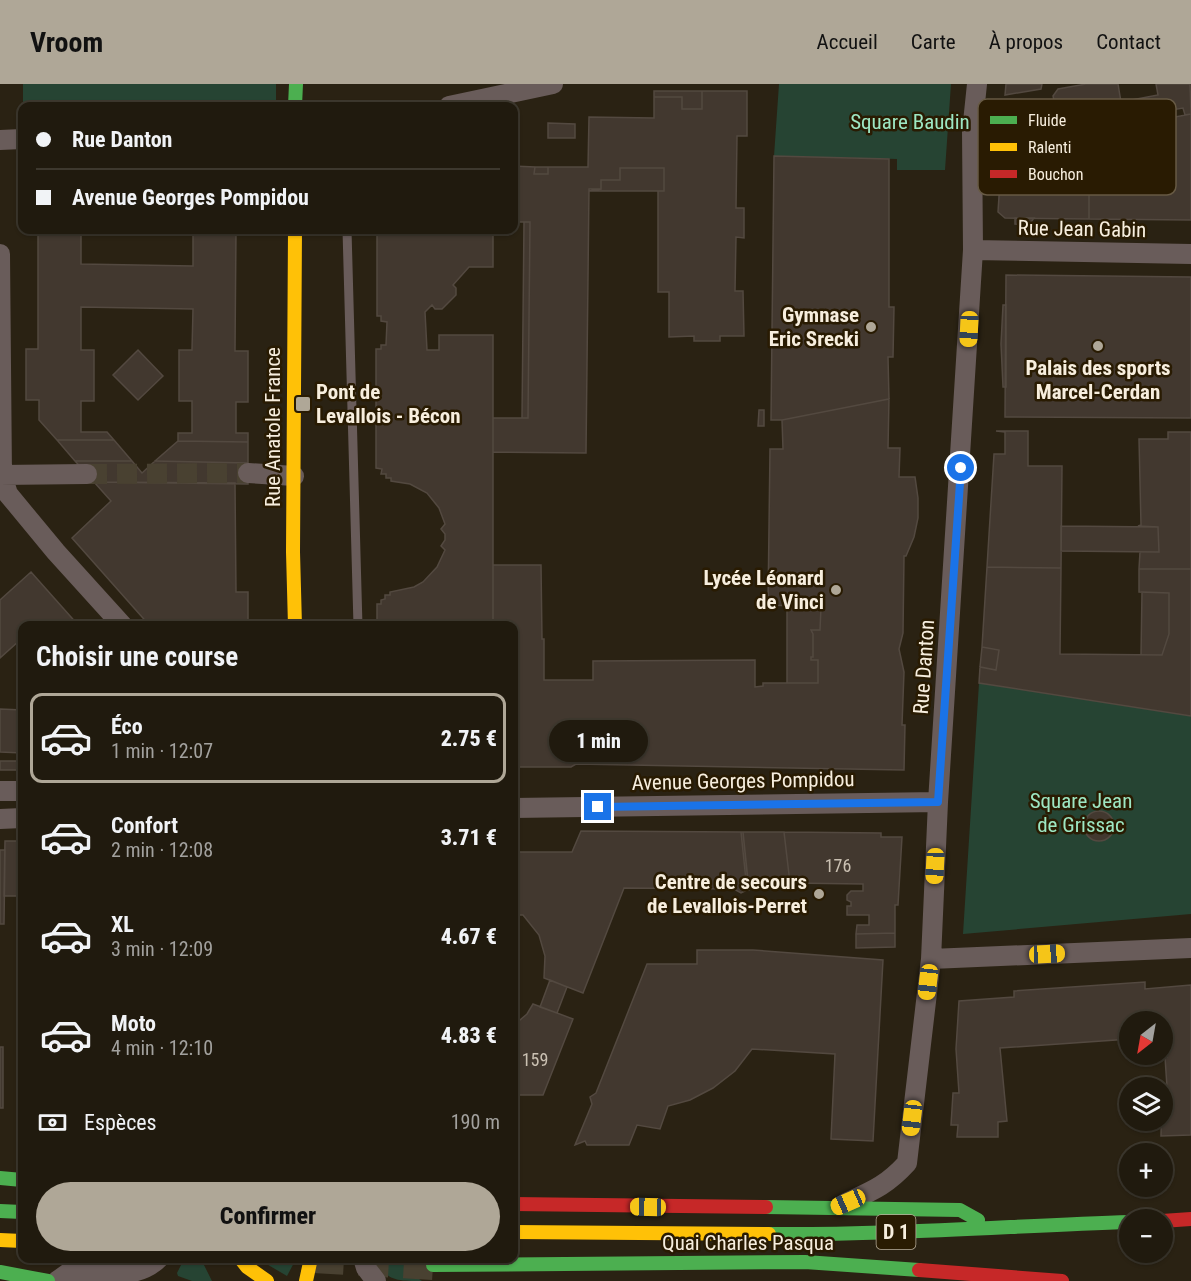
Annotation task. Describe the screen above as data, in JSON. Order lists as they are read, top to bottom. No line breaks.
{"streets":{"main road":["Rue Anatole France","D 1","Quai Charles Pasqua"],"street":["Rue Jean Gabin","Rue Danton","Avenue Georges Pompidou"]},"crossings":[["Rue Jean Gabin","Rue Danton"],["Rue Danton","Avenue Georges Pompidou"]],"parks":["Square Baudin","Square Jean de Grissac"],"places":{"other":["Gymnase Eric Srecki","Palais des sports Marcel-Cerdan","Lycée Léonard de Vinci","Centre de secours de Levallois-Perret"],"transit":["Pont de Levallois - Bécon"]},"house_numbers":["176","159"],"legend":["Fluide","Ralenti","Bouchon"],"north":"bottom left","page":{"header":"Vroom","nav":["Accueil","Carte","À propos","Contact"],"banner":["Rue Danton","Avenue Georges Pompidou"],"heading":"Choisir une course","list":[{"name":"Éco","note":"1 min · 12:07","value":"2.75 €"},{"name":"Confort","note":"2 min · 12:08","value":"3.71 €"},{"name":"XL","note":"3 min · 12:09","value":"4.67 €"},{"name":"Moto","note":"4 min · 12:10","value":"4.83 €"}],"bubble":"1 min","map_buttons":["+","−"],"pay":["Espèces","190 m"],"buttons":"Confirmer"}}
